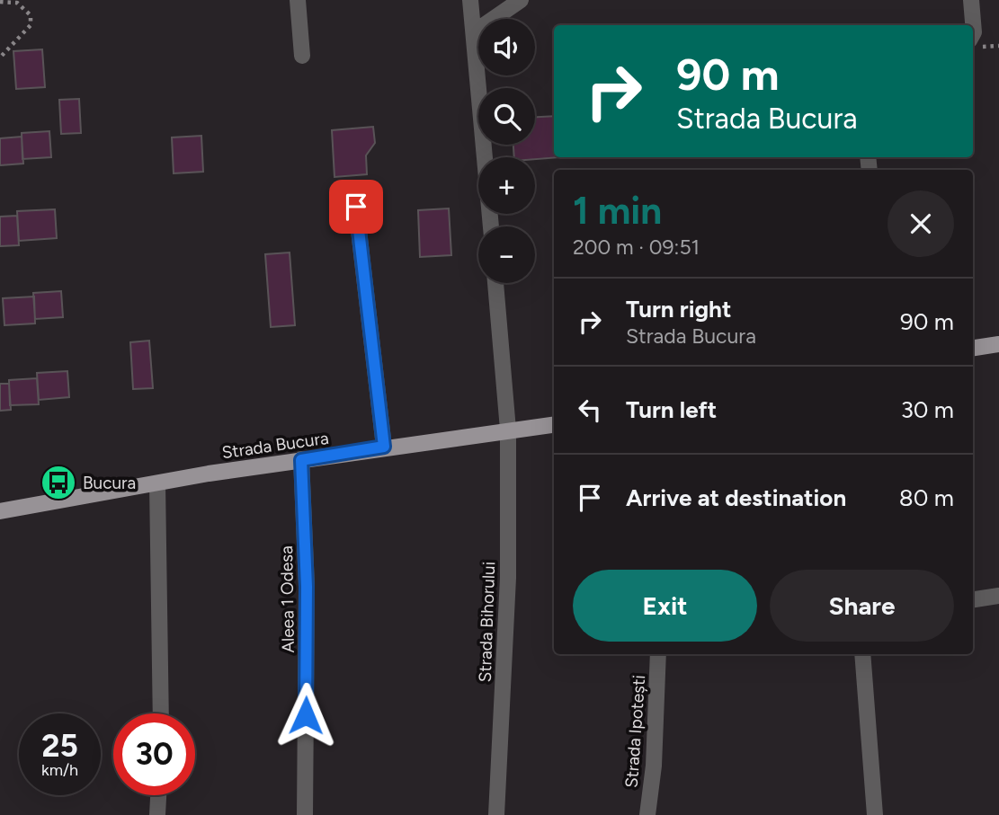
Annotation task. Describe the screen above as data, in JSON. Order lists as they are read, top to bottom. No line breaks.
{"streets":{"main road":["Strada Bucura"],"street":["Aleea 1 Odesa","Strada Bihorului","Strada Ipotești"]},"crossings":[["Strada Bucura","Aleea 1 Odesa"],["Strada Bucura","Strada Bihorului"]],"places":{"bus stop":["Bucura"]},"page":{"map_buttons":["+","−"],"turn":["90 m","Strada Bucura"],"heading":["1 min","200 m · 09:51"],"list":[{"name":"Turn right","note":"Strada Bucura","value":"90 m"},{"name":"Turn left","value":"30 m"},{"name":"Arrive at destination","value":"80 m"}],"buttons":["Exit","Share"],"speed":"25 km/h","limit":"30"}}
